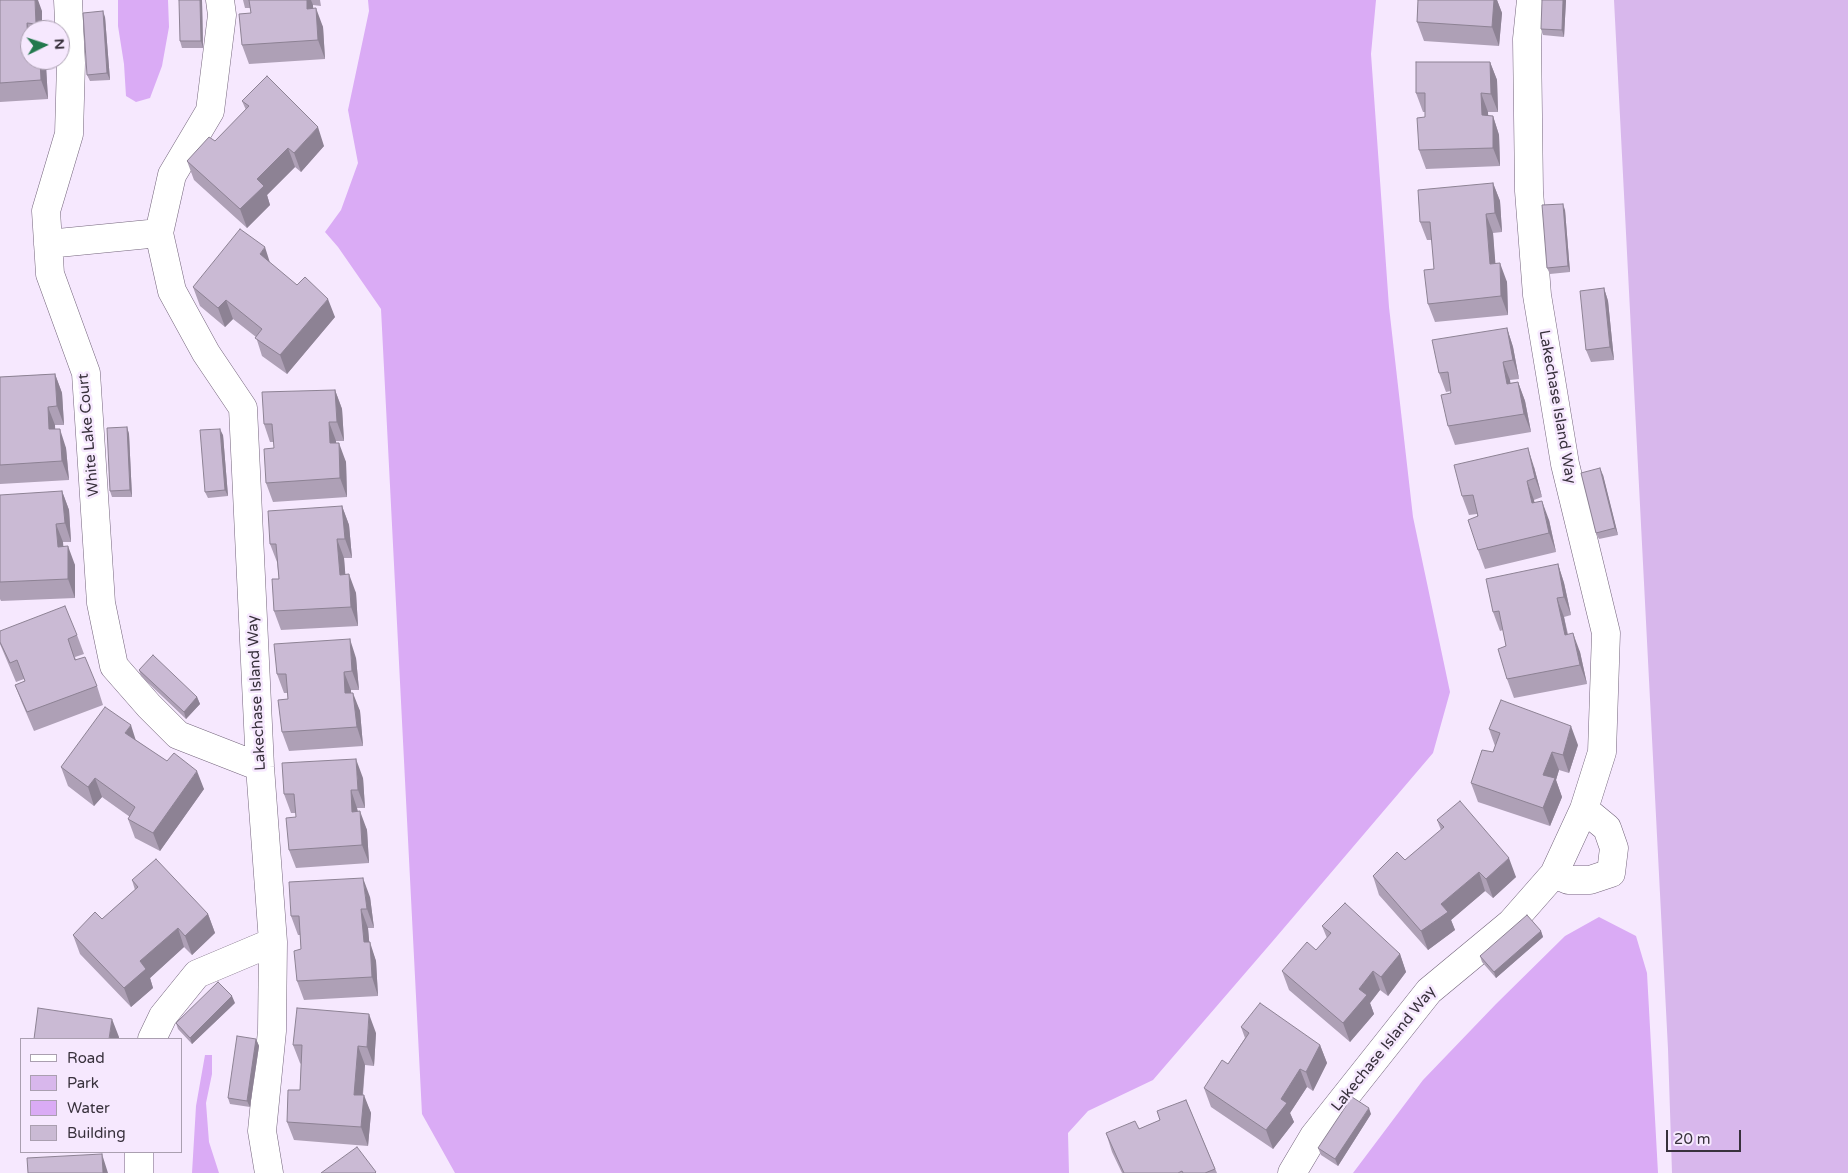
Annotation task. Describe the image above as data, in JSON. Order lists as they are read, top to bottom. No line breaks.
{"streets":{"street":["Lakechase Island Way","White Lake Court"]},"crossings":[["Lakechase Island Way","White Lake Court"]],"legend":["Road","Park","Water","Building"],"scale_bar":"20 m","north":"right"}
